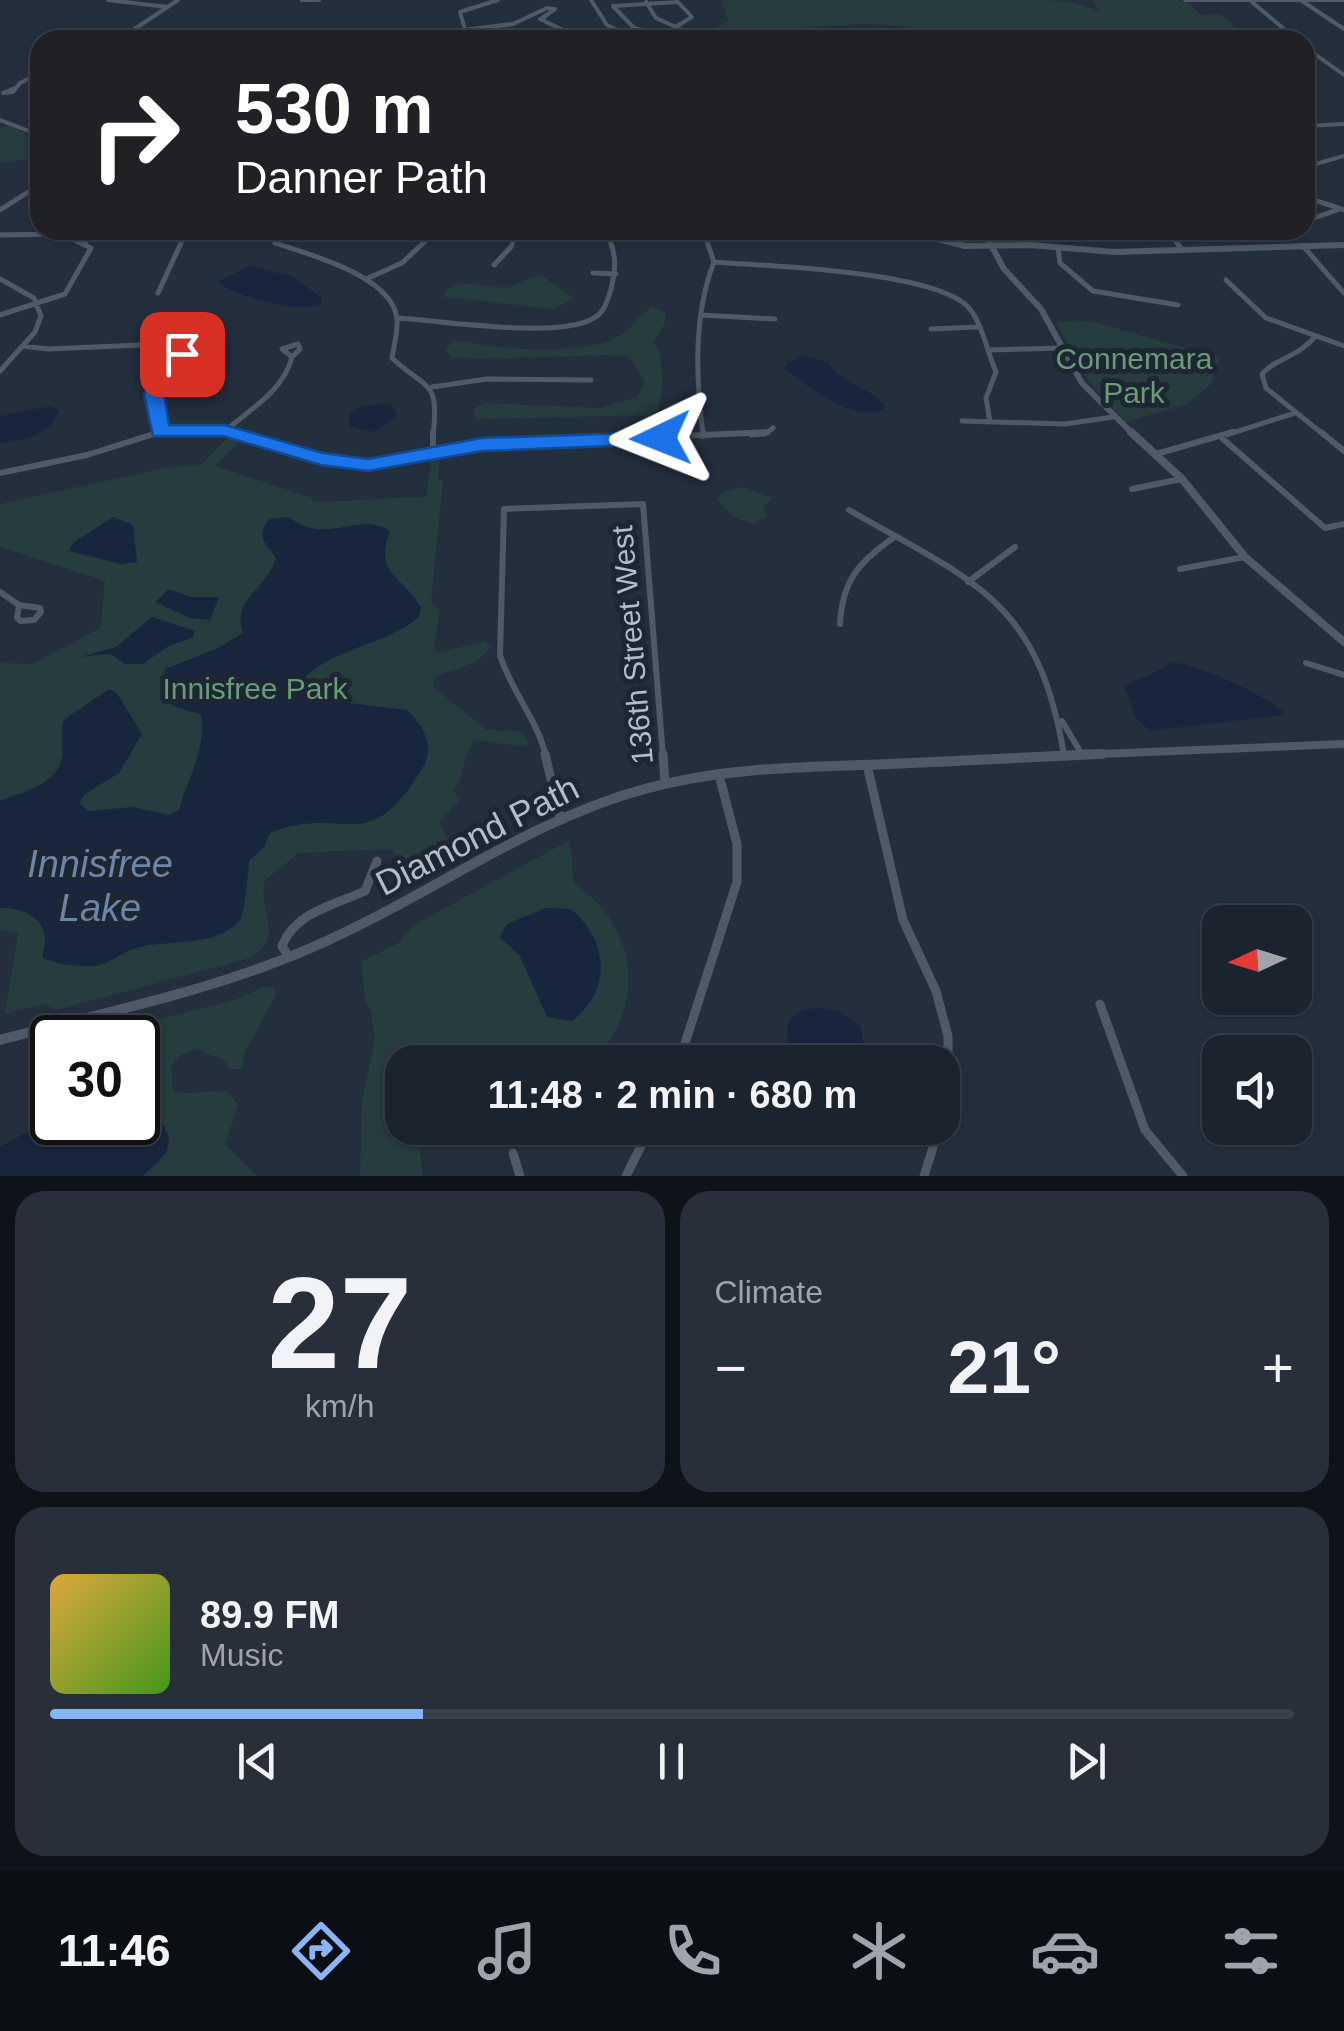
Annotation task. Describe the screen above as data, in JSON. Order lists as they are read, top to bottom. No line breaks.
{"streets":{"street":["136th Street West","Diamond Path"]},"crossings":[["136th Street West","Diamond Path"]],"water":["Innisfree Lake"],"parks":["Connemara Park","Innisfree Park"],"north":"left","page":{"turn":["530 m","Danner Path"],"limit":"30","trip":"11:48 · 2 min · 680 m","tile":[["27","km/h"],"Climate"],"heat":["−","21°","+"],"song":["89.9 FM","Music"],"tabs":"11:46"}}
